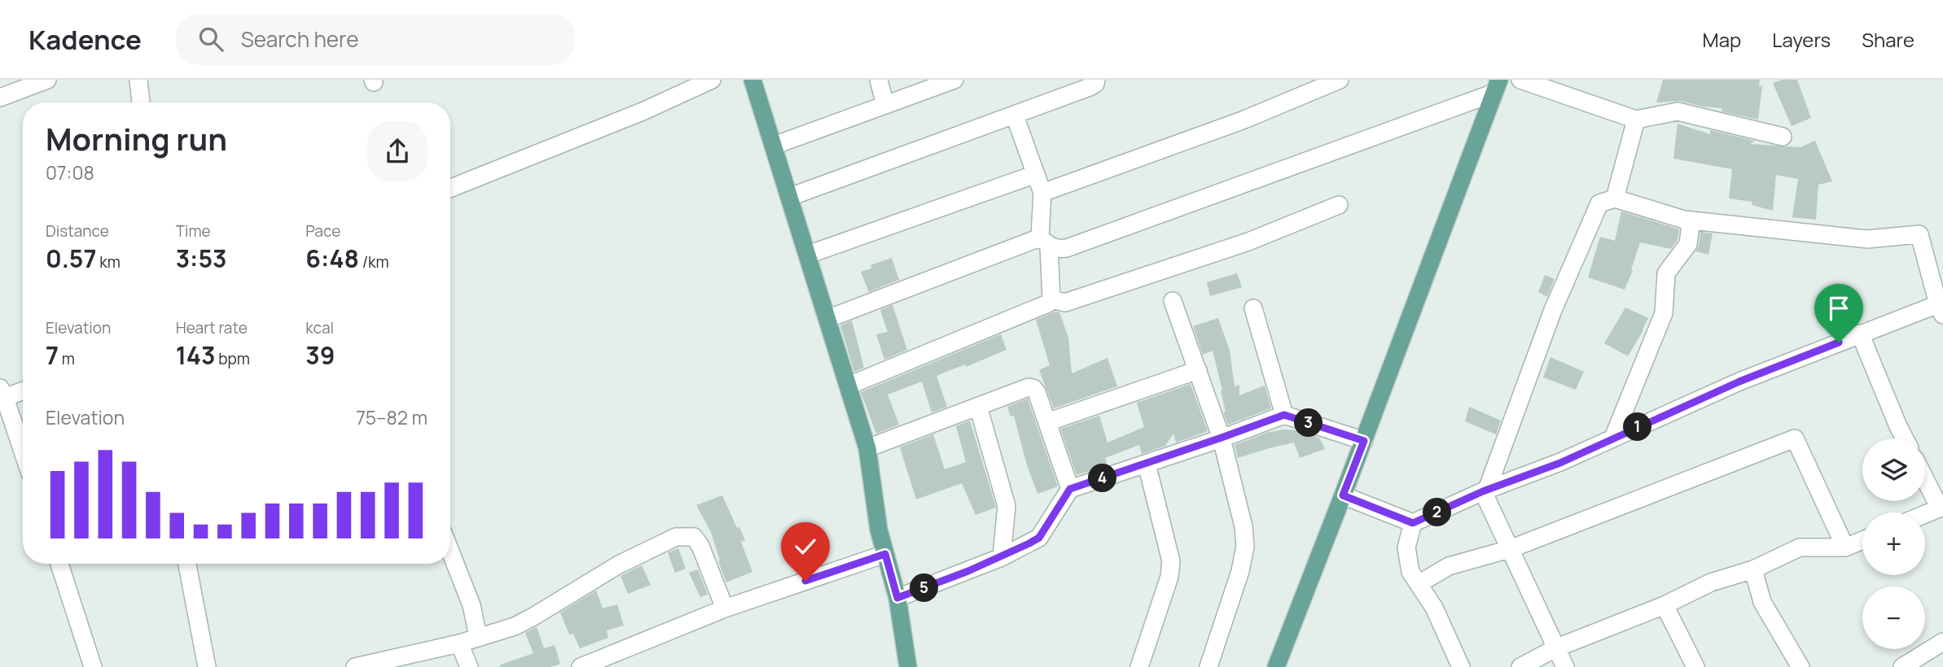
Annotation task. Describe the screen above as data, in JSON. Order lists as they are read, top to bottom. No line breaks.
{"page":{"header":"Kadence","search":"Search here","nav":["Map","Layers","Share"],"heading":["Morning run","07:08"],"stats":[["Distance","0.57 km"],["Time","3:53"],["Pace","6:48 /km"],["Elevation","7 m"],["Heart rate","143 bpm"],["kcal","39"]],"chart":["Elevation","75–82 m"],"pins":["3","1","4","2","5"],"map_buttons":["+","−"]}}
